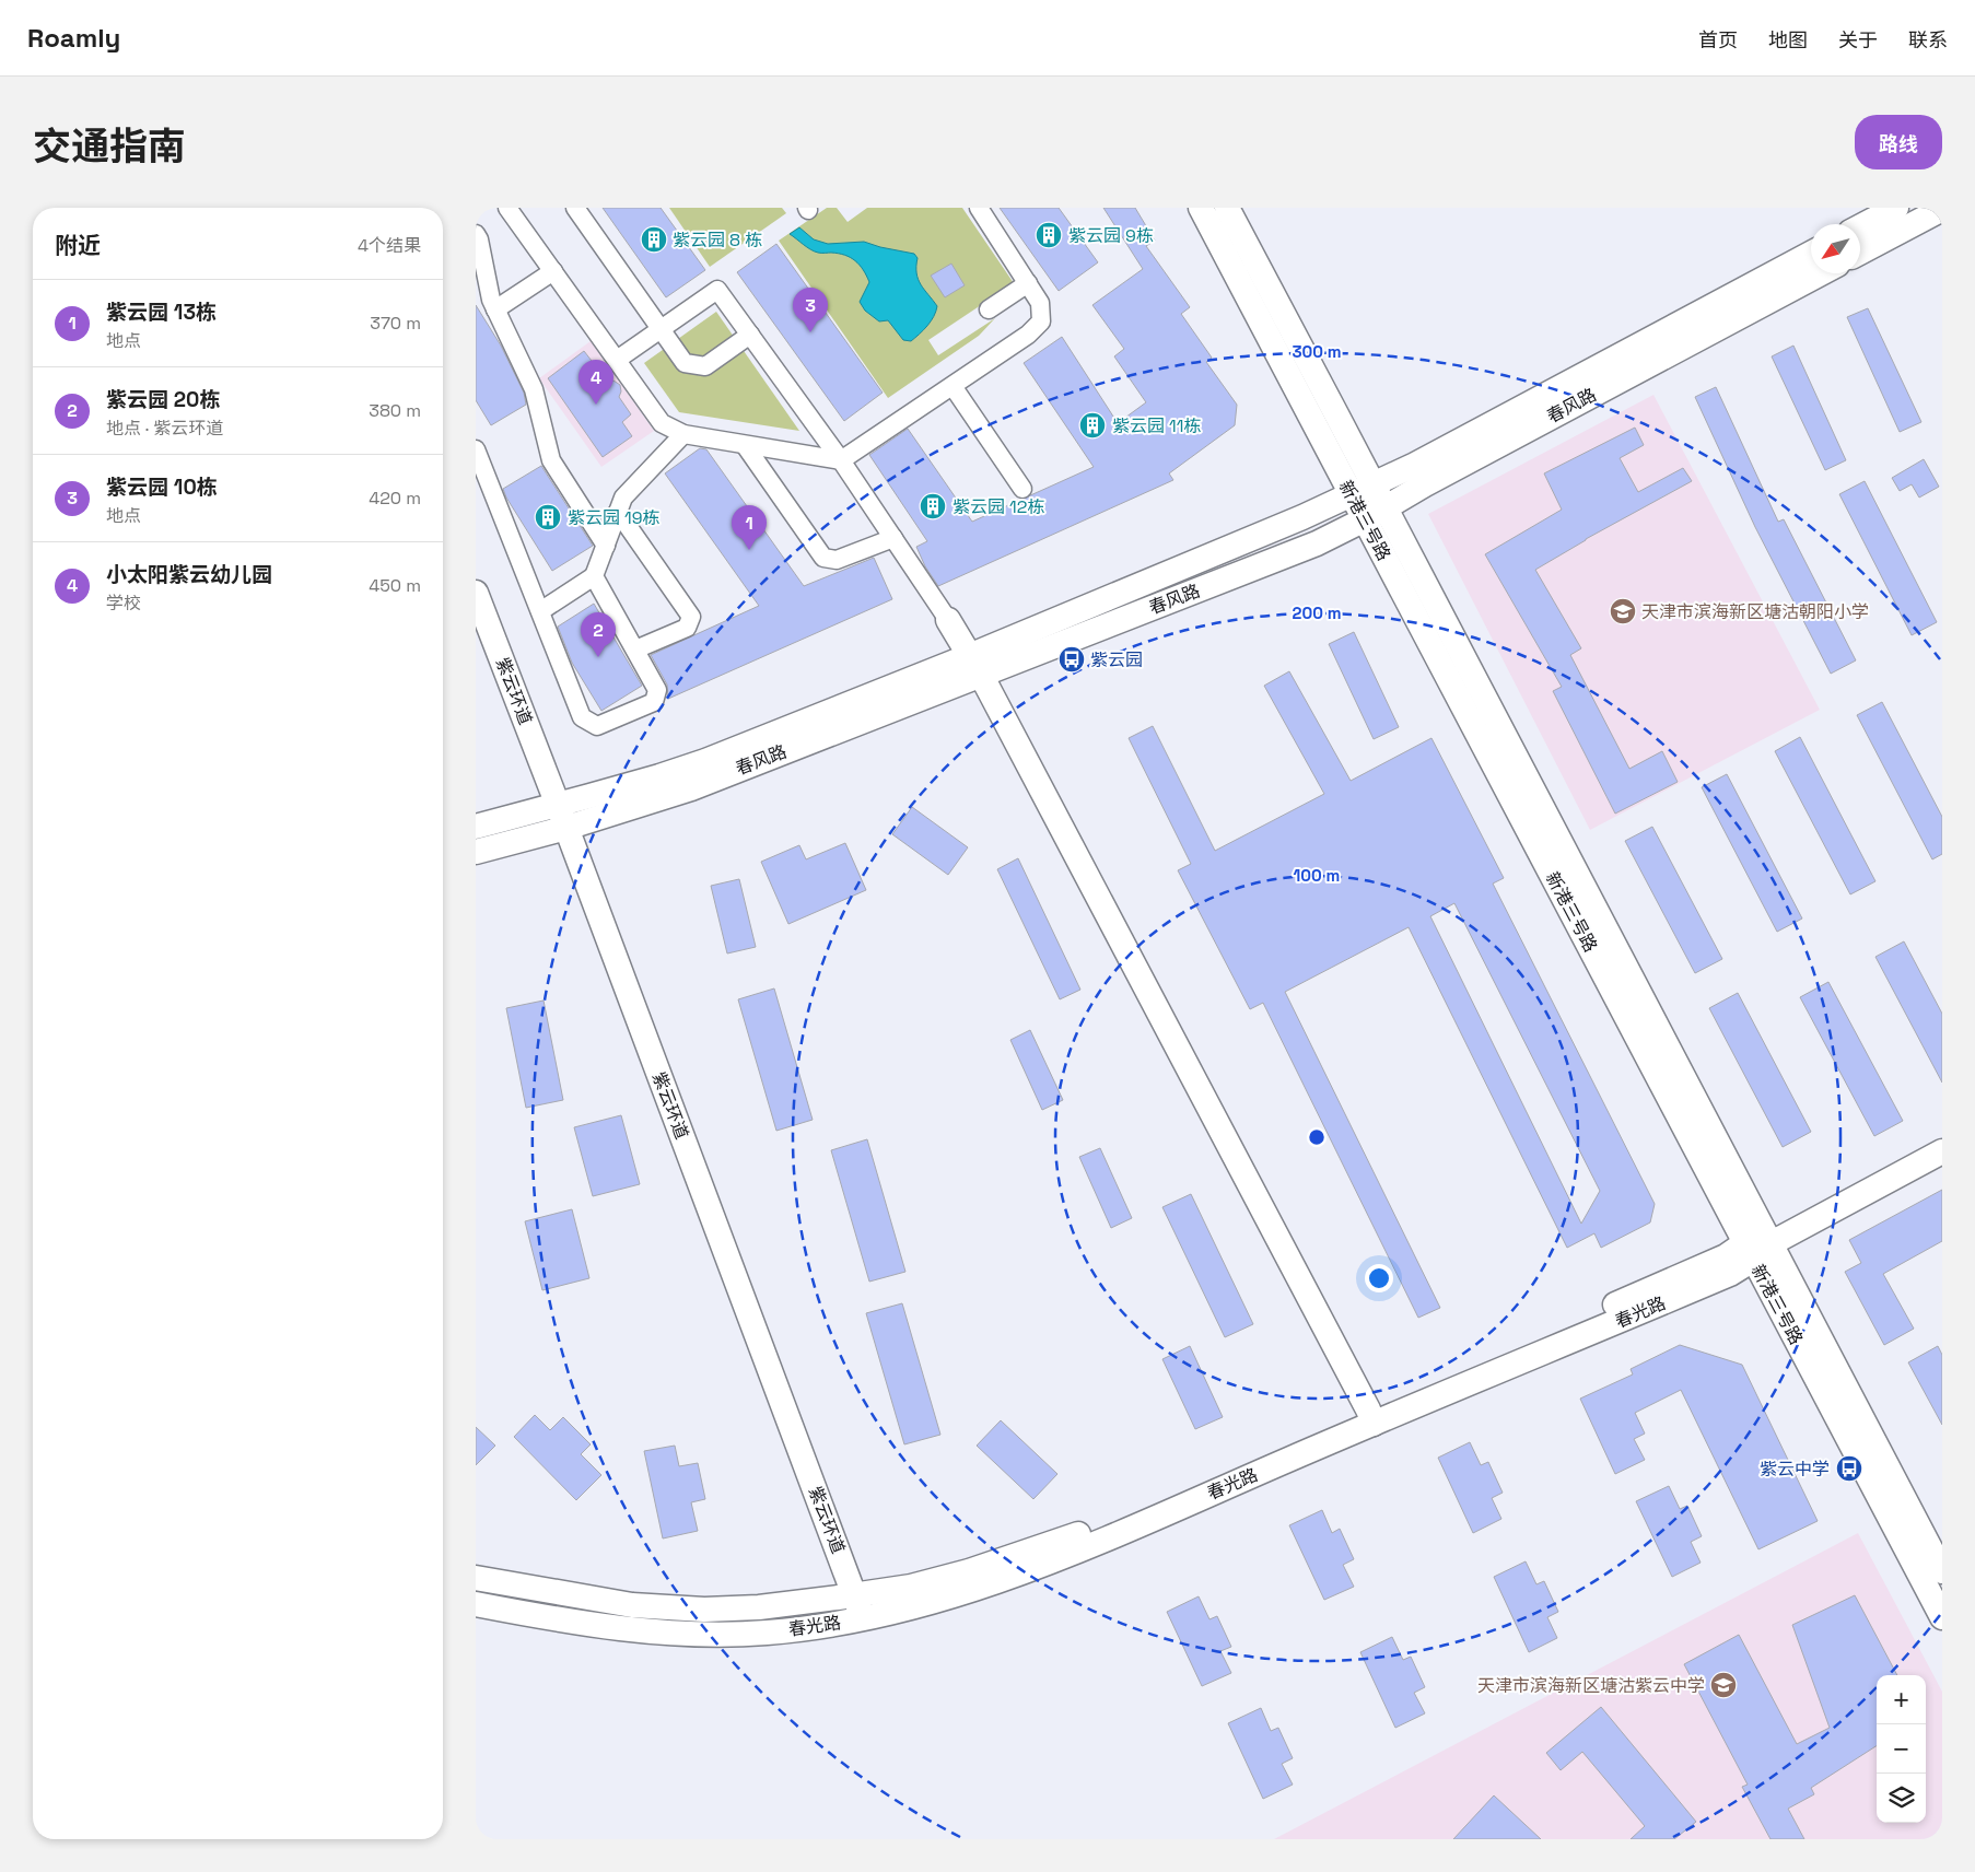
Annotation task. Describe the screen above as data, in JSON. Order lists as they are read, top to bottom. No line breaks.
{"streets":{"main road":["春风路","新港三号路","紫云环道","春光路"]},"crossings":[["春风路","新港三号路"],["春风路","紫云环道"],["新港三号路","春光路"],["紫云环道","春光路"]],"places":{"building":["紫云园 9栋","紫云园 8 栋","紫云园 11栋","紫云园 12栋","紫云园 19栋"],"school or university":["天津市滨海新区塘沽朝阳小学","天津市滨海新区塘沽紫云中学"],"bus stop":["紫云园","紫云中学"]},"north":"bottom left","page":{"header":"Roamly","nav":["首页","地图","关于","联系"],"title":"交通指南","buttons":"路线","heading":["附近","4个结果"],"list":[{"mark":"1","name":"紫云园 13栋","note":"地点","value":"370 m"},{"mark":"2","name":"紫云园 20栋","note":"地点 · 紫云环道","value":"380 m"},{"mark":"3","name":"紫云园 10栋","note":"地点","value":"420 m"},{"mark":"4","name":"小太阳紫云幼儿园","note":"学校","value":"450 m"}],"pins":["3","4","1","2"],"map_buttons":["+","−"]},"rings":["300 m","200 m","100 m"]}
